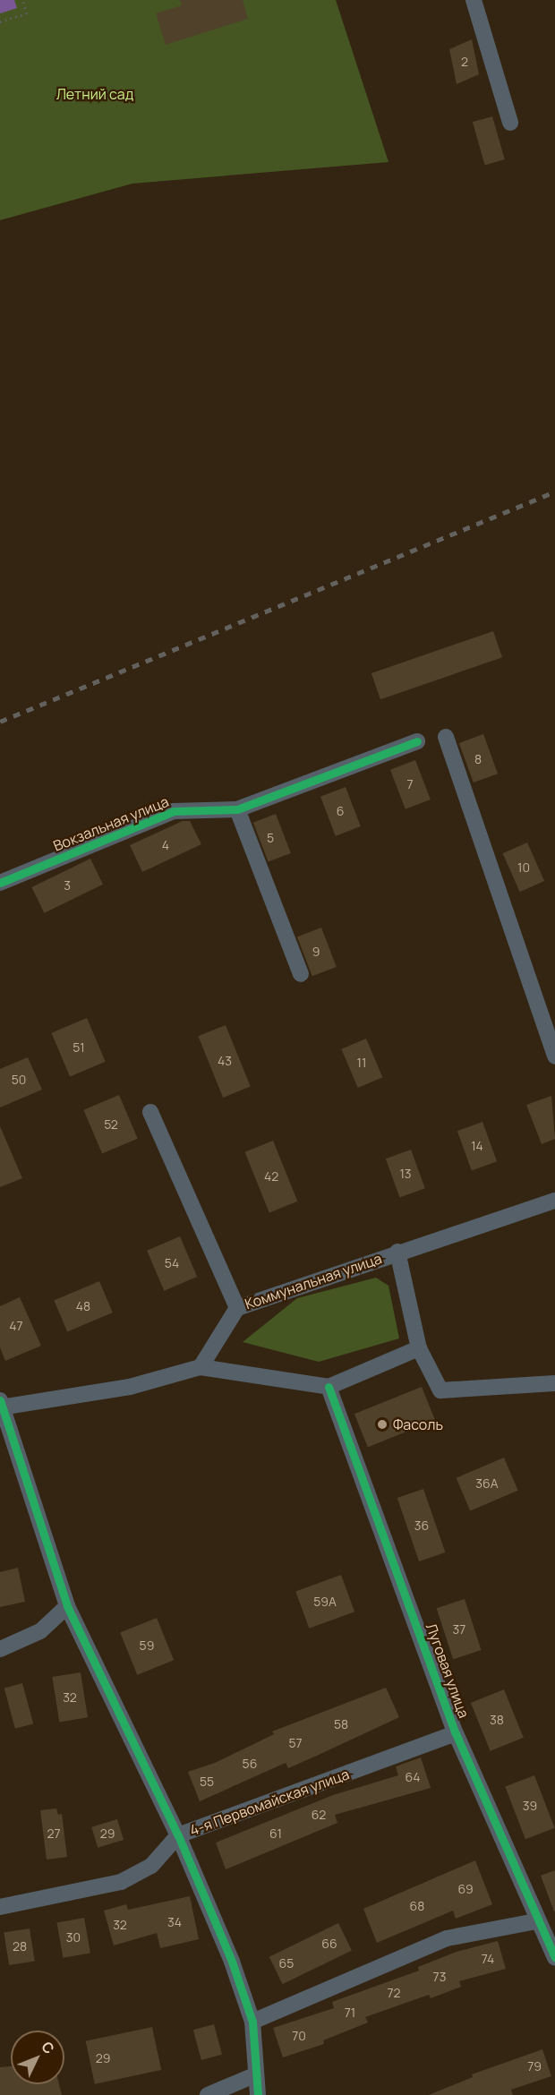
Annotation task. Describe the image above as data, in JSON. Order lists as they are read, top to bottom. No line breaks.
{"streets":{"street":["Вокзальная улица","Коммунальная улица","Луговая улица","4-я Первомайская улица"]},"crossings":[["Луговая улица","4-я Первомайская улица"]],"parks":["Летний сад"],"places":["Фасоль"],"house_numbers":["2","8","7","6","5","4","10","3","9","51","43","11","50","52","14","13","42","54","48","47","36А","36","59А","37","59","32","38","58","57","56","64","55","39","62","27","29","61","69","68","34","32","30","66","28","74","65","73","72","71","70","29","79"],"north":"top right"}
